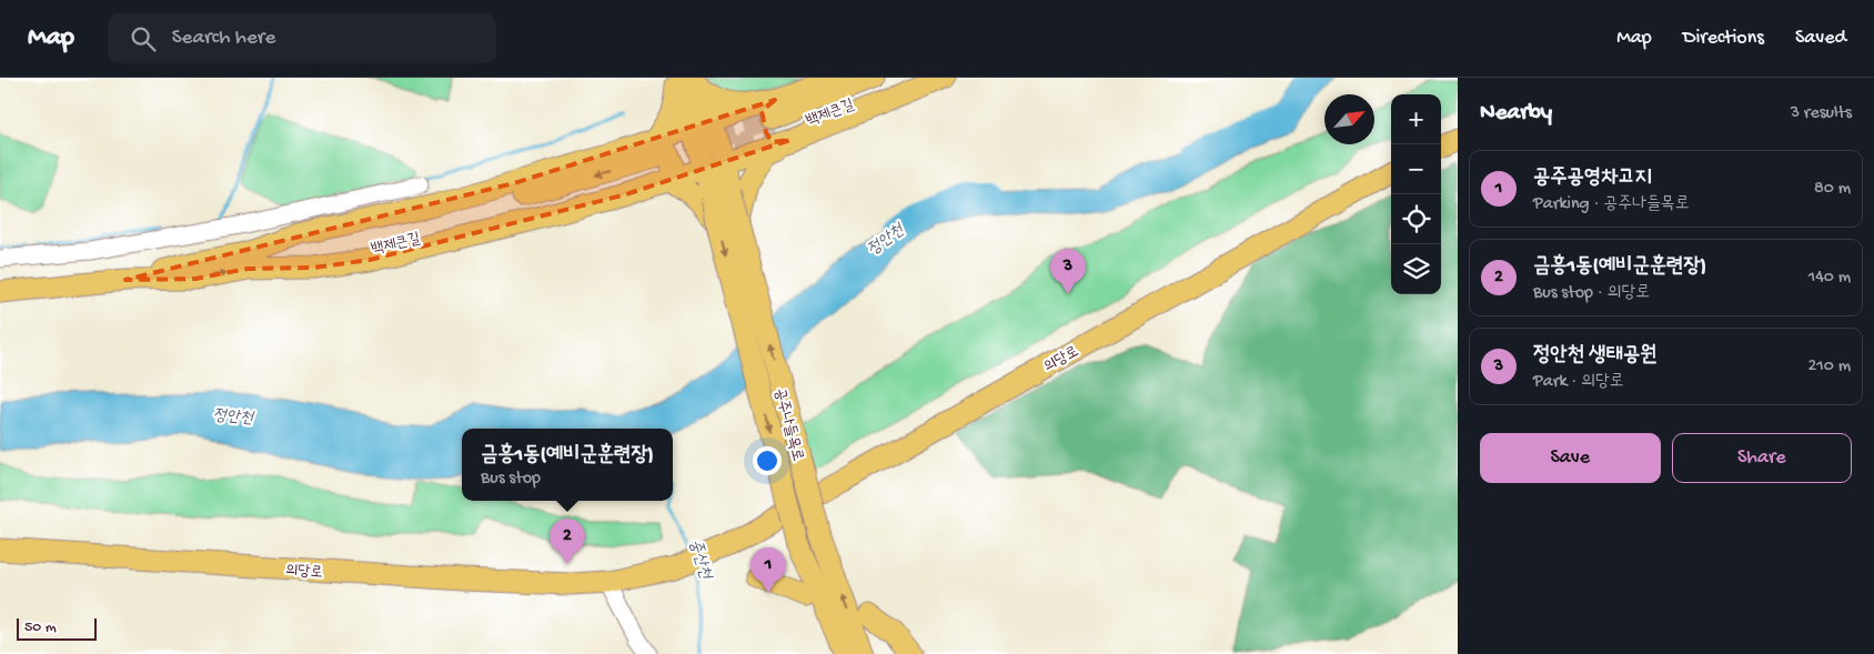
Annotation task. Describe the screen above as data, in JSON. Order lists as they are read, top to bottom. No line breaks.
{"streets":{"main road":["백제큰길","의당로","공주나들목로"]},"water":["정안천","중산천"],"scale_bar":"50 m","north":"top right","page":{"header":"Map","search":"Search here","nav":["Map","Directions","Saved"],"heading":["Nearby","3 results"],"map_buttons":["+","−"],"list":[{"mark":"1","name":"공주공영차고지","note":"Parking · 공주나들목로","value":"80 m"},{"mark":"2","name":"금흥1동(예비군훈련장)","note":"Bus stop · 의당로","value":"140 m"},{"mark":"3","name":"정안천 생태공원","note":"Park · 의당로","value":"210 m"}],"pins":["3","2","1"],"buttons":["Save","Share"],"popup":["금흥1동(예비군훈련장)","Bus stop"],"scale":"50 m"}}
